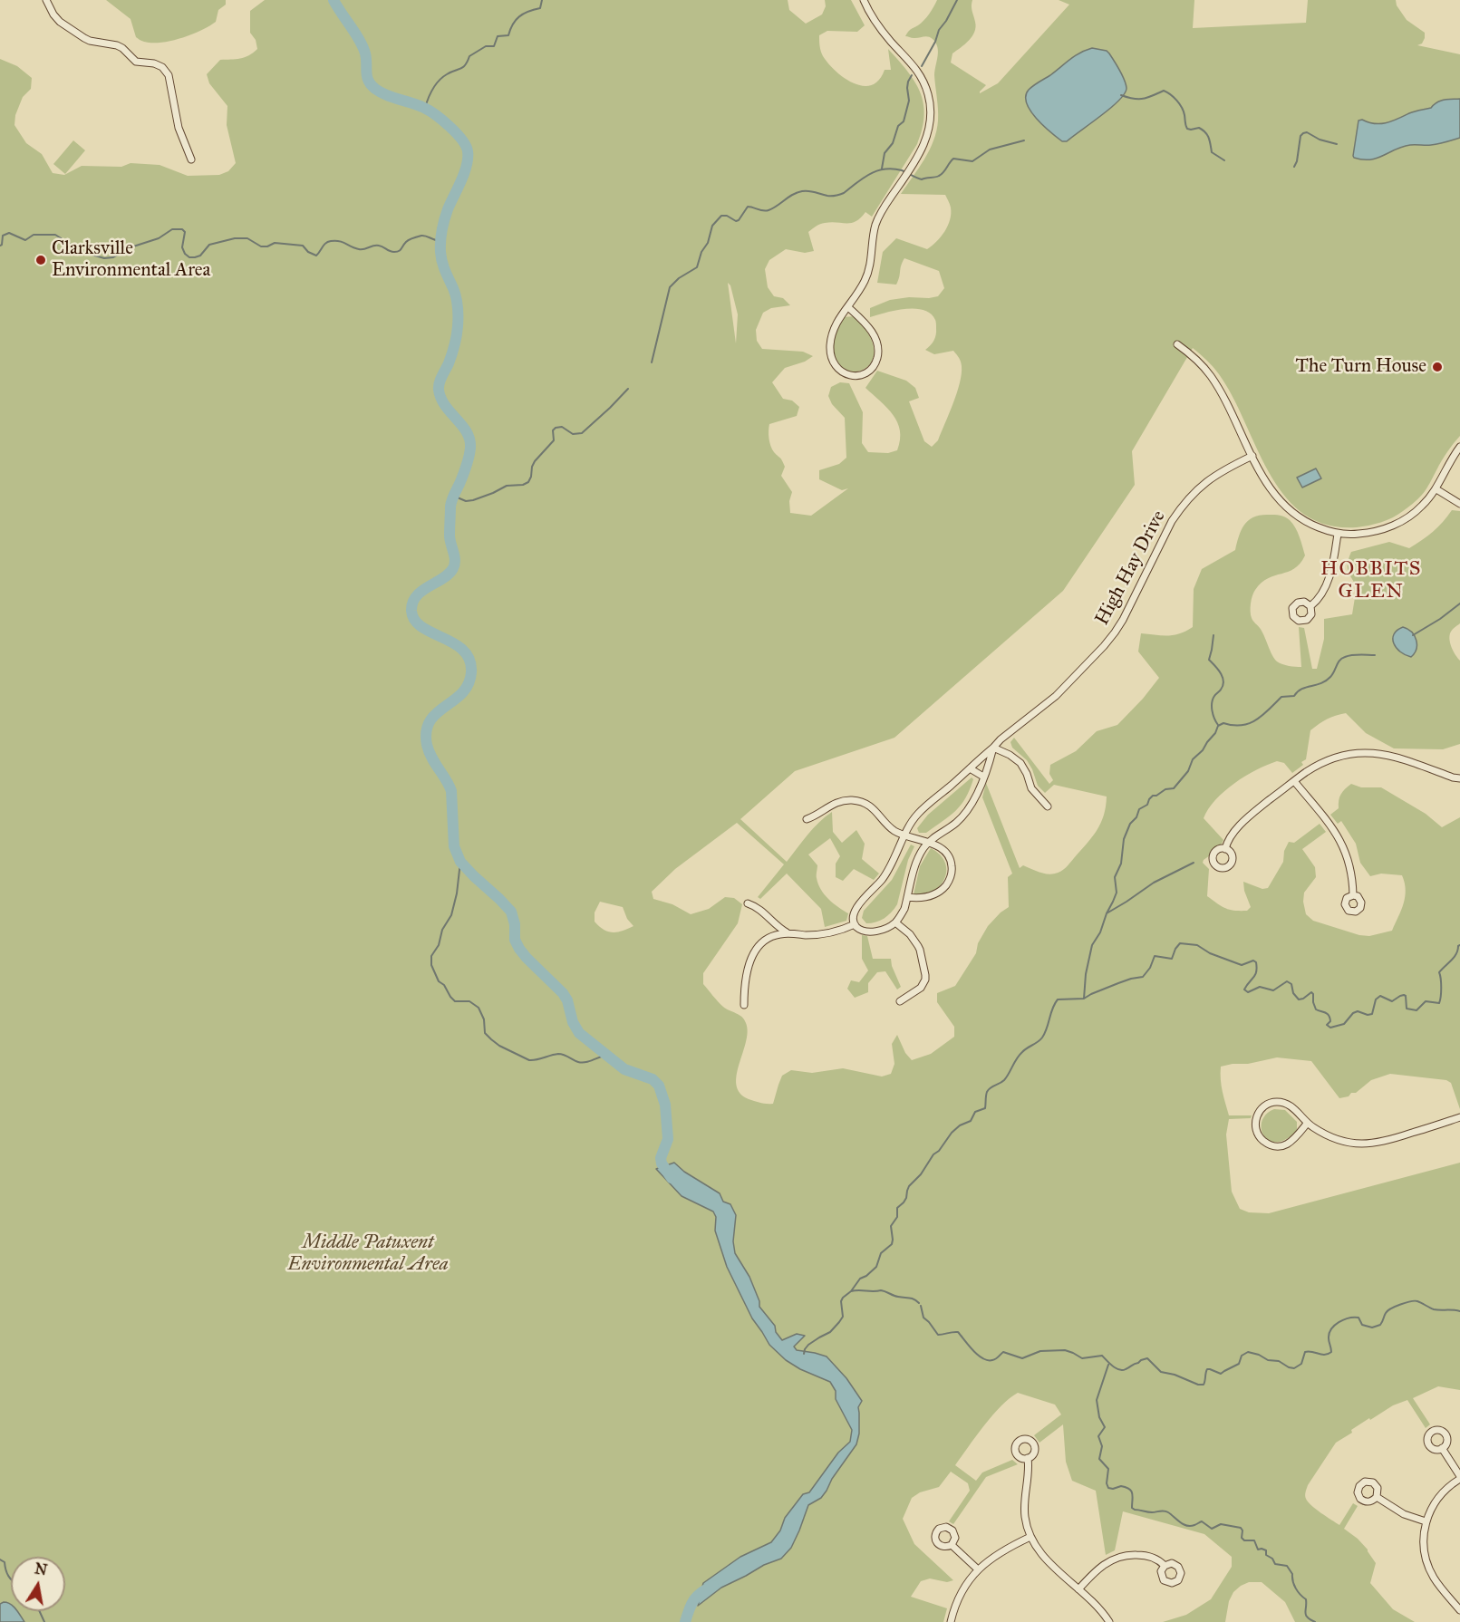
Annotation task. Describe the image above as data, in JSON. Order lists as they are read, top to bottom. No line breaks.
{"streets":{"street":["High Hay Drive"]},"districts":["HOBBITS GLEN"],"parks":["Middle Patuxent Environmental Area"],"places":["Clarksville Environmental Area","The Turn House"],"north":"top"}
